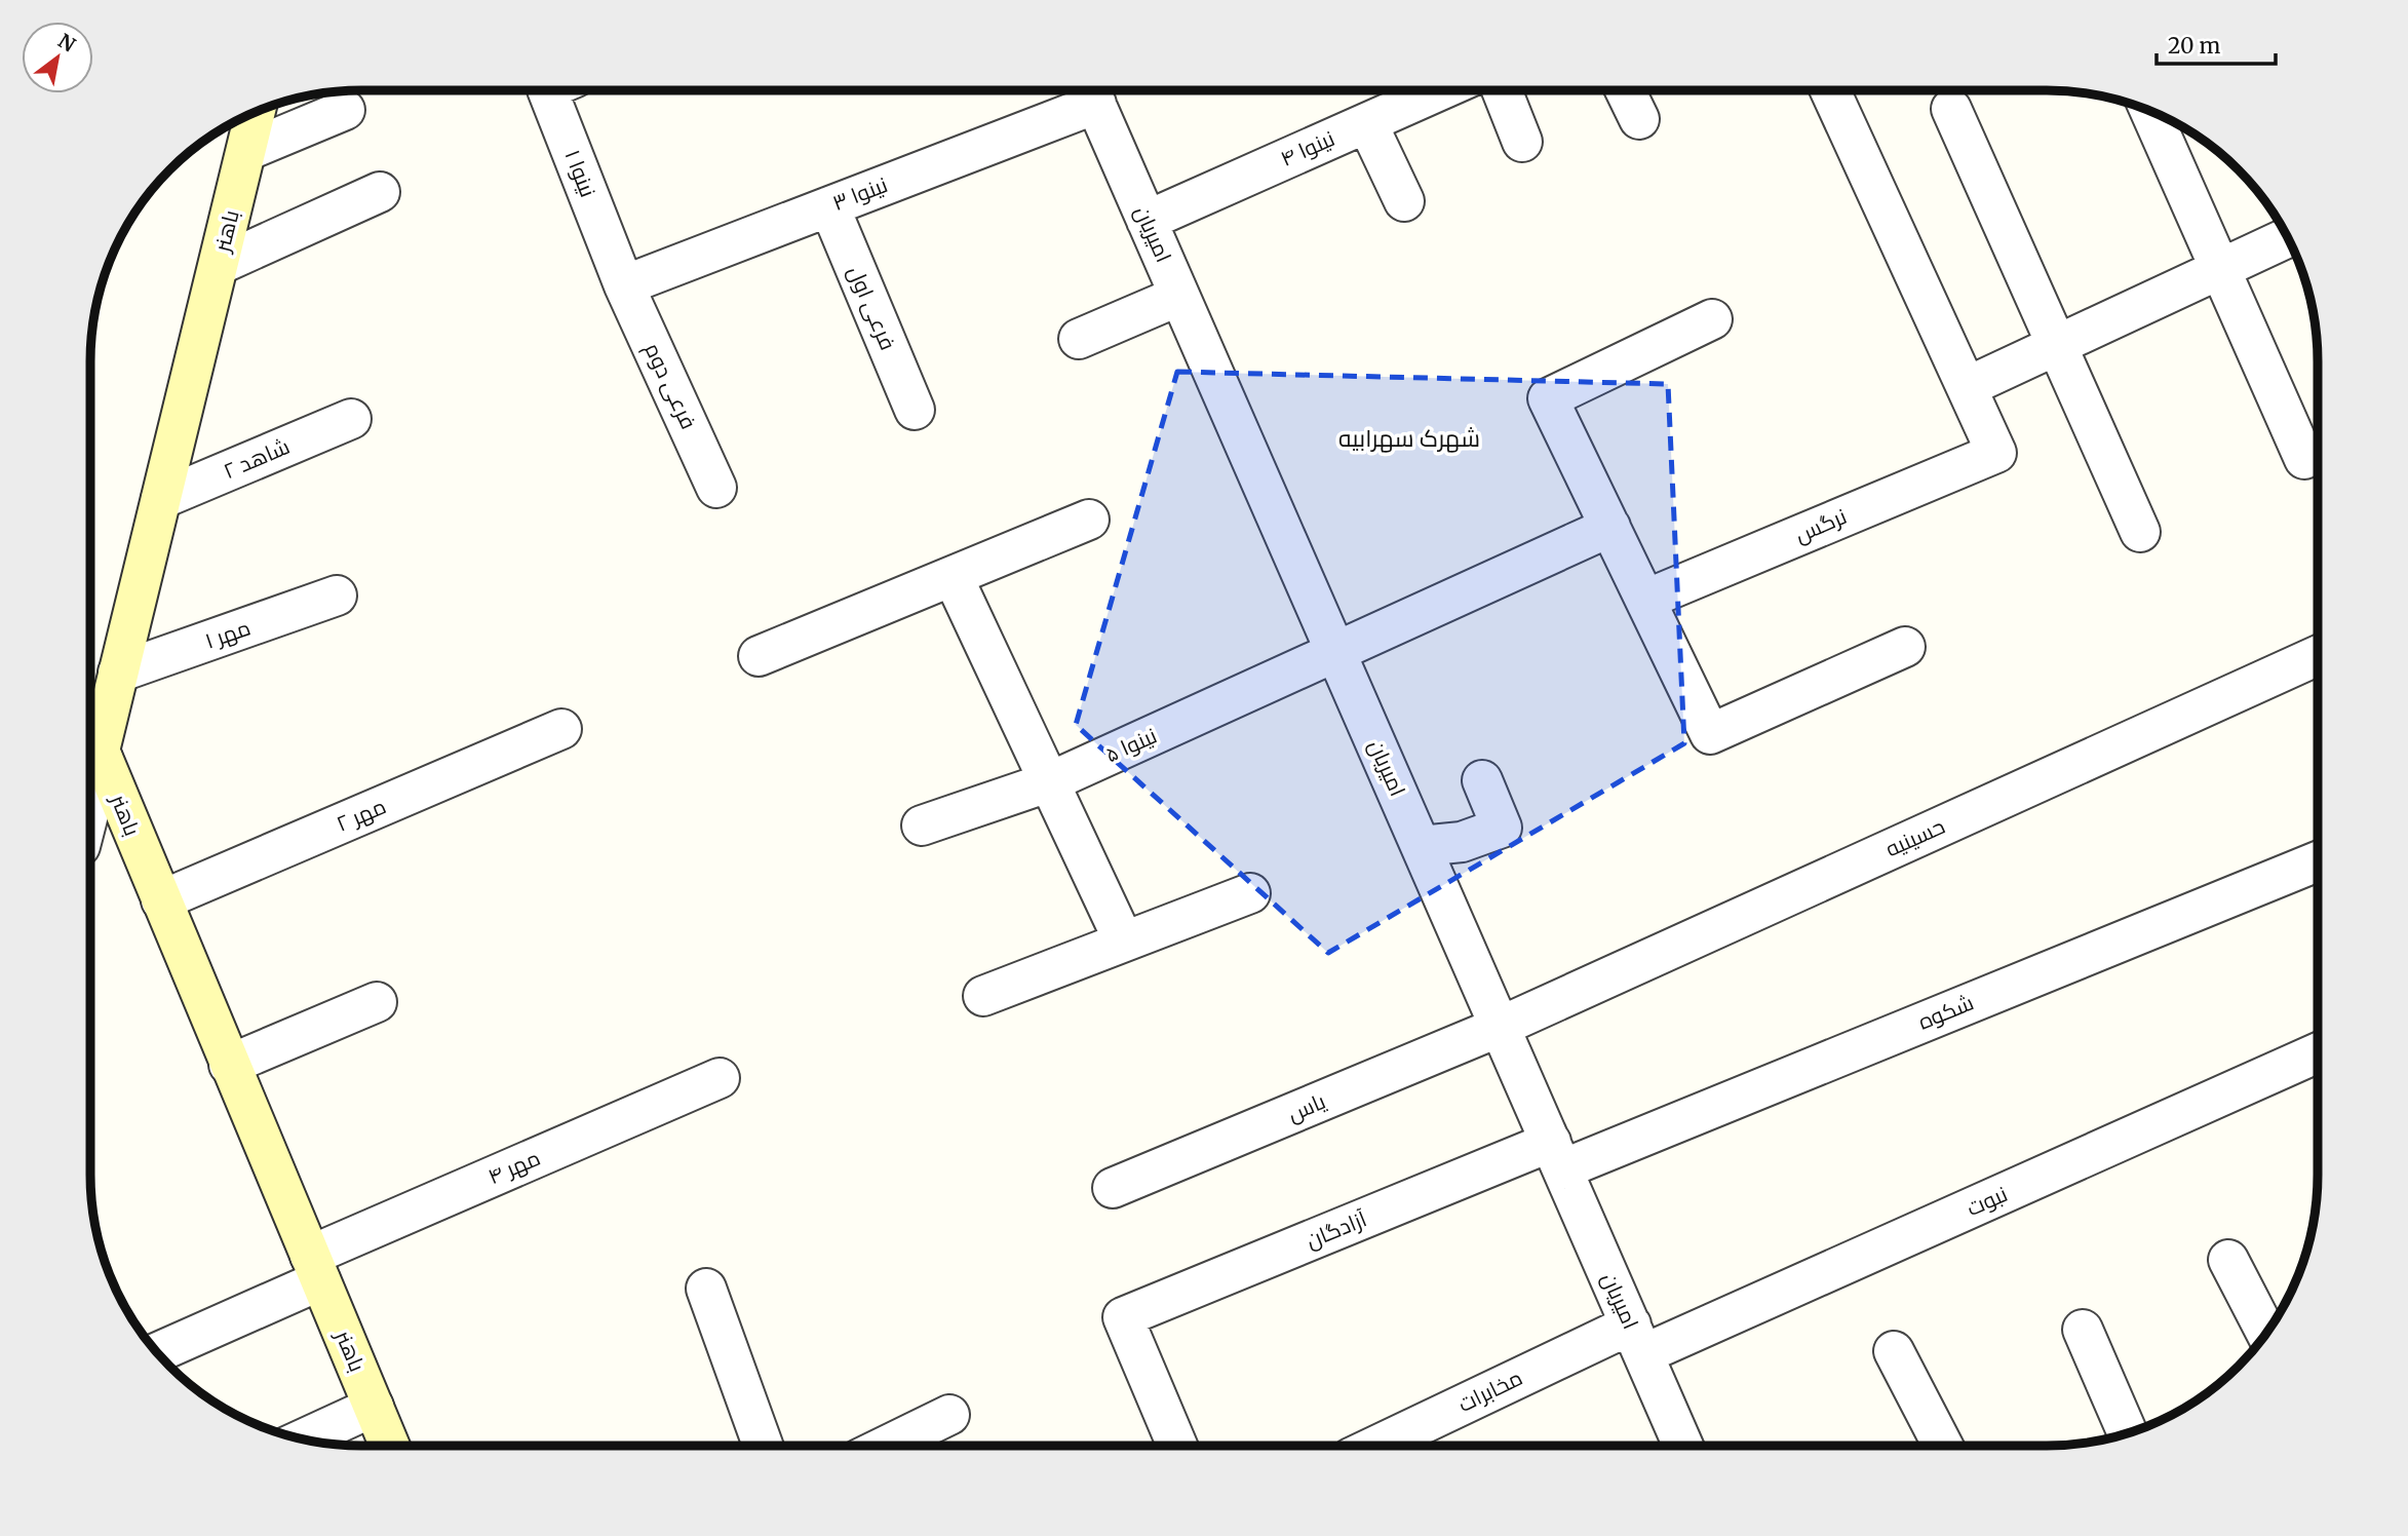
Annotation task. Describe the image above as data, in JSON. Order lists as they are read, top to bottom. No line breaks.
{"streets":{"street":["نینوا ۴","نینوا ۱","نینوا ۳","باهنر","امیریان","فرعی اول","فرعی دوم","شاهد ۲","نرگس","مهر ۱","نینوا ۵","مهر ۲","حسینیه","شکوه","یاس","مهر ۴","نبوت","آزادگان","مخابرات"]},"crossings":[["نینوا ۴","امیریان"],["نینوا ۱","نینوا ۳"],["نینوا ۱","فرعی دوم"],["نینوا ۳","امیریان"],["نینوا ۳","فرعی اول"],["نینوا ۳","فرعی دوم"],["باهنر","شاهد ۲"],["باهنر","مهر ۱"],["باهنر","مهر ۲"],["باهنر","مهر ۴"],["امیریان","نینوا ۵"],["امیریان","حسینیه"],["امیریان","شکوه"],["امیریان","یاس"],["امیریان","نبوت"],["امیریان","آزادگان"],["امیریان","مخابرات"],["حسینیه","یاس"],["شکوه","آزادگان"],["نبوت","مخابرات"]],"districts":["شهرک سهرابیه"],"scale_bar":"20 m","north":"top right"}
